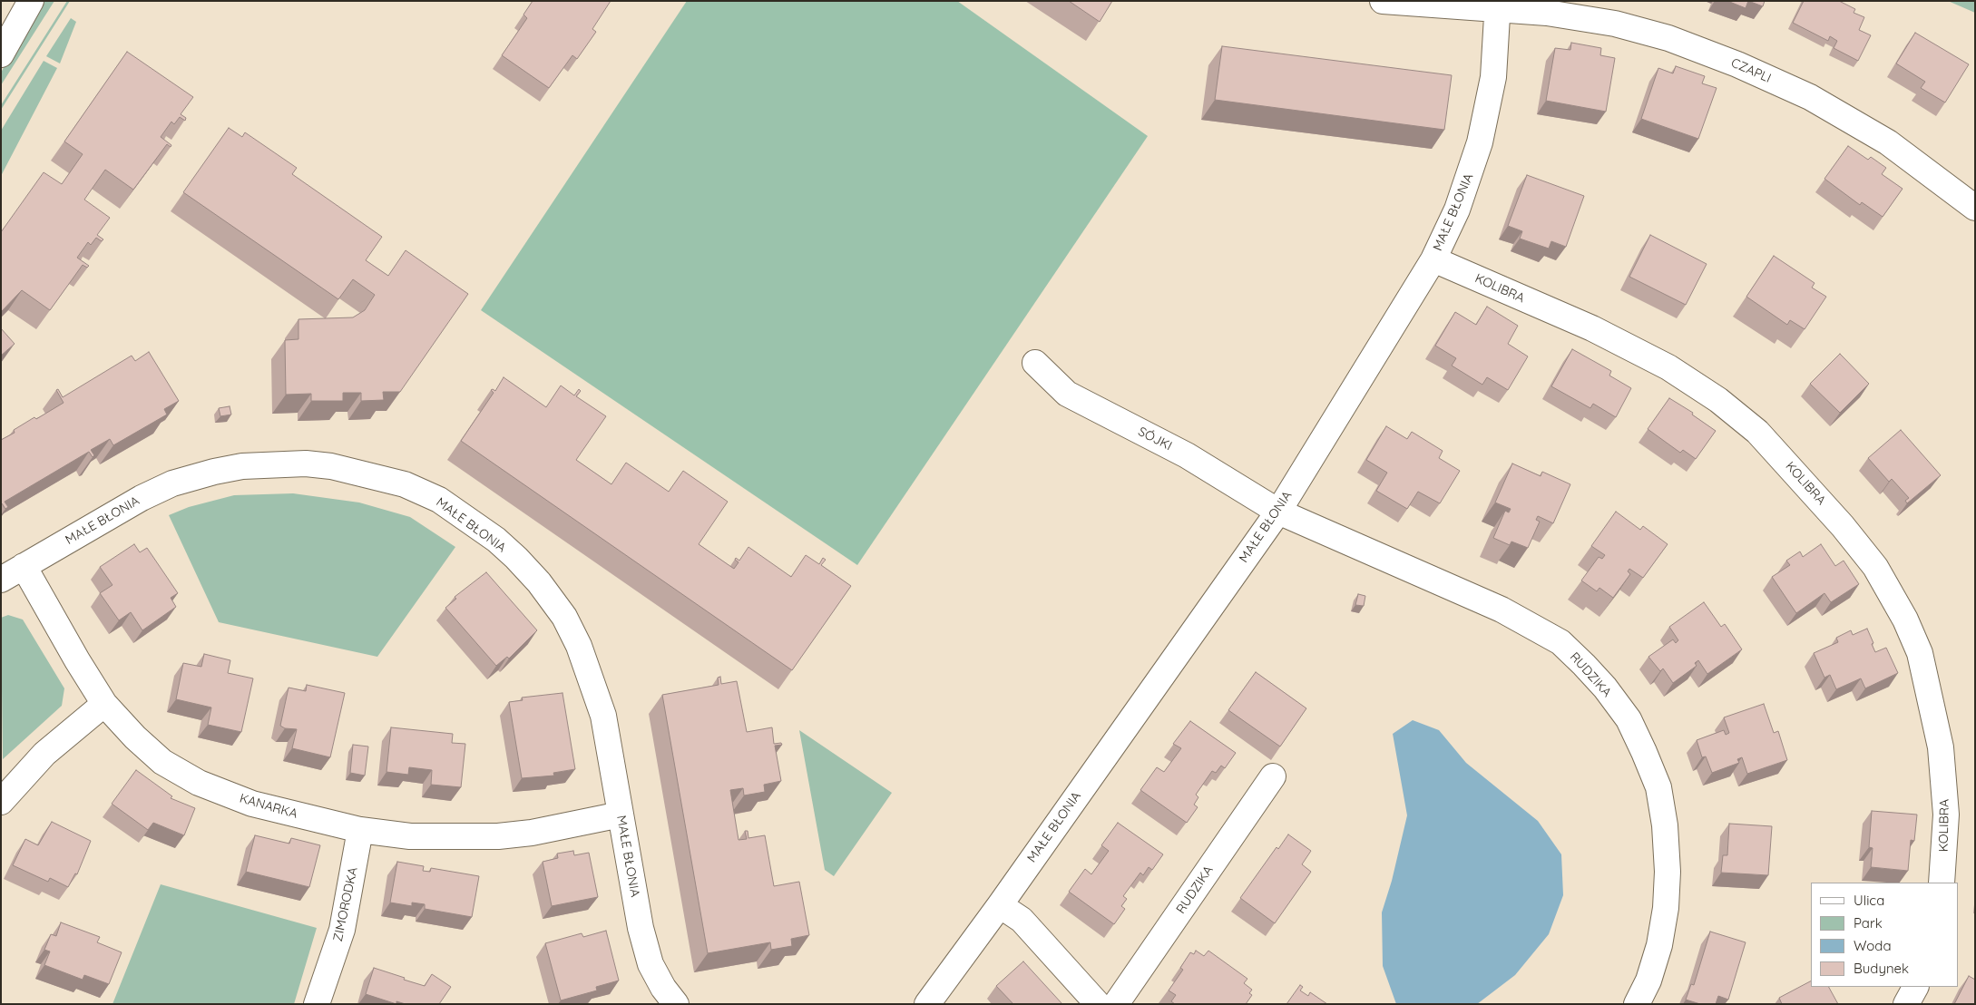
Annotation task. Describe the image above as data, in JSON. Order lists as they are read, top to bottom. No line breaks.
{"streets":{"street":["CZAPLI","MAŁE BŁONIA","KOLIBRA","SÓJKI","RUDZIKA","KANARKA","ZIMORODKA"]},"crossings":[["CZAPLI","MAŁE BŁONIA"],["MAŁE BŁONIA","KOLIBRA"],["MAŁE BŁONIA","SÓJKI"],["MAŁE BŁONIA","RUDZIKA"],["MAŁE BŁONIA","KANARKA"],["SÓJKI","RUDZIKA"],["KANARKA","ZIMORODKA"]],"legend":["Ulica","Park","Woda","Budynek"]}
